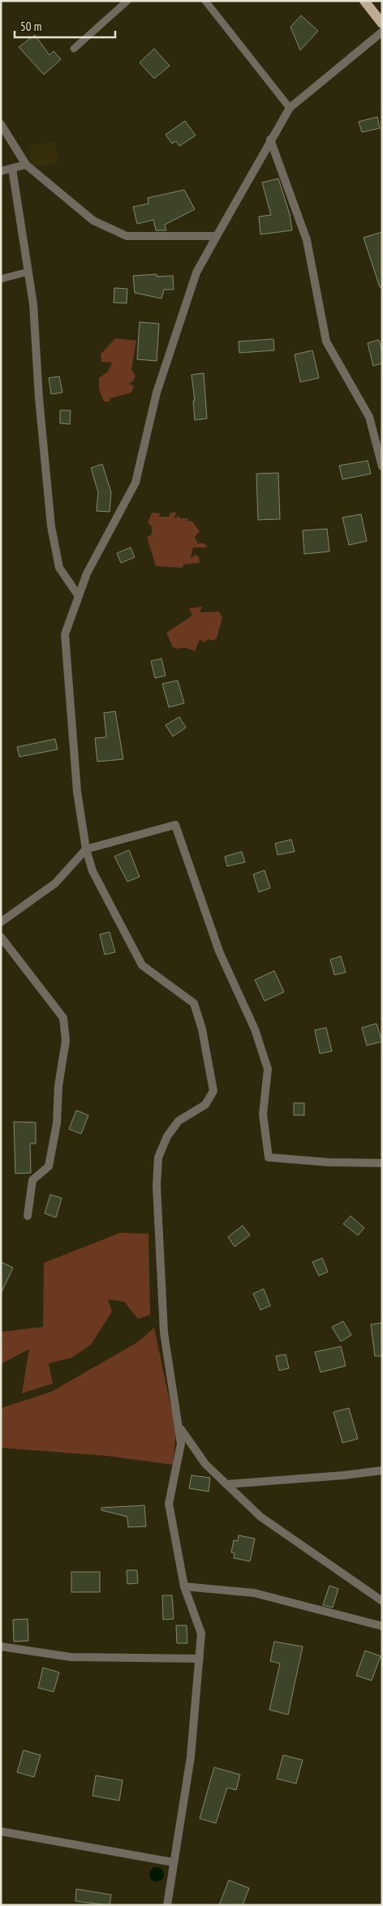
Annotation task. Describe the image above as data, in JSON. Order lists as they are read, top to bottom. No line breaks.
{"scale_bar":"50 m"}
